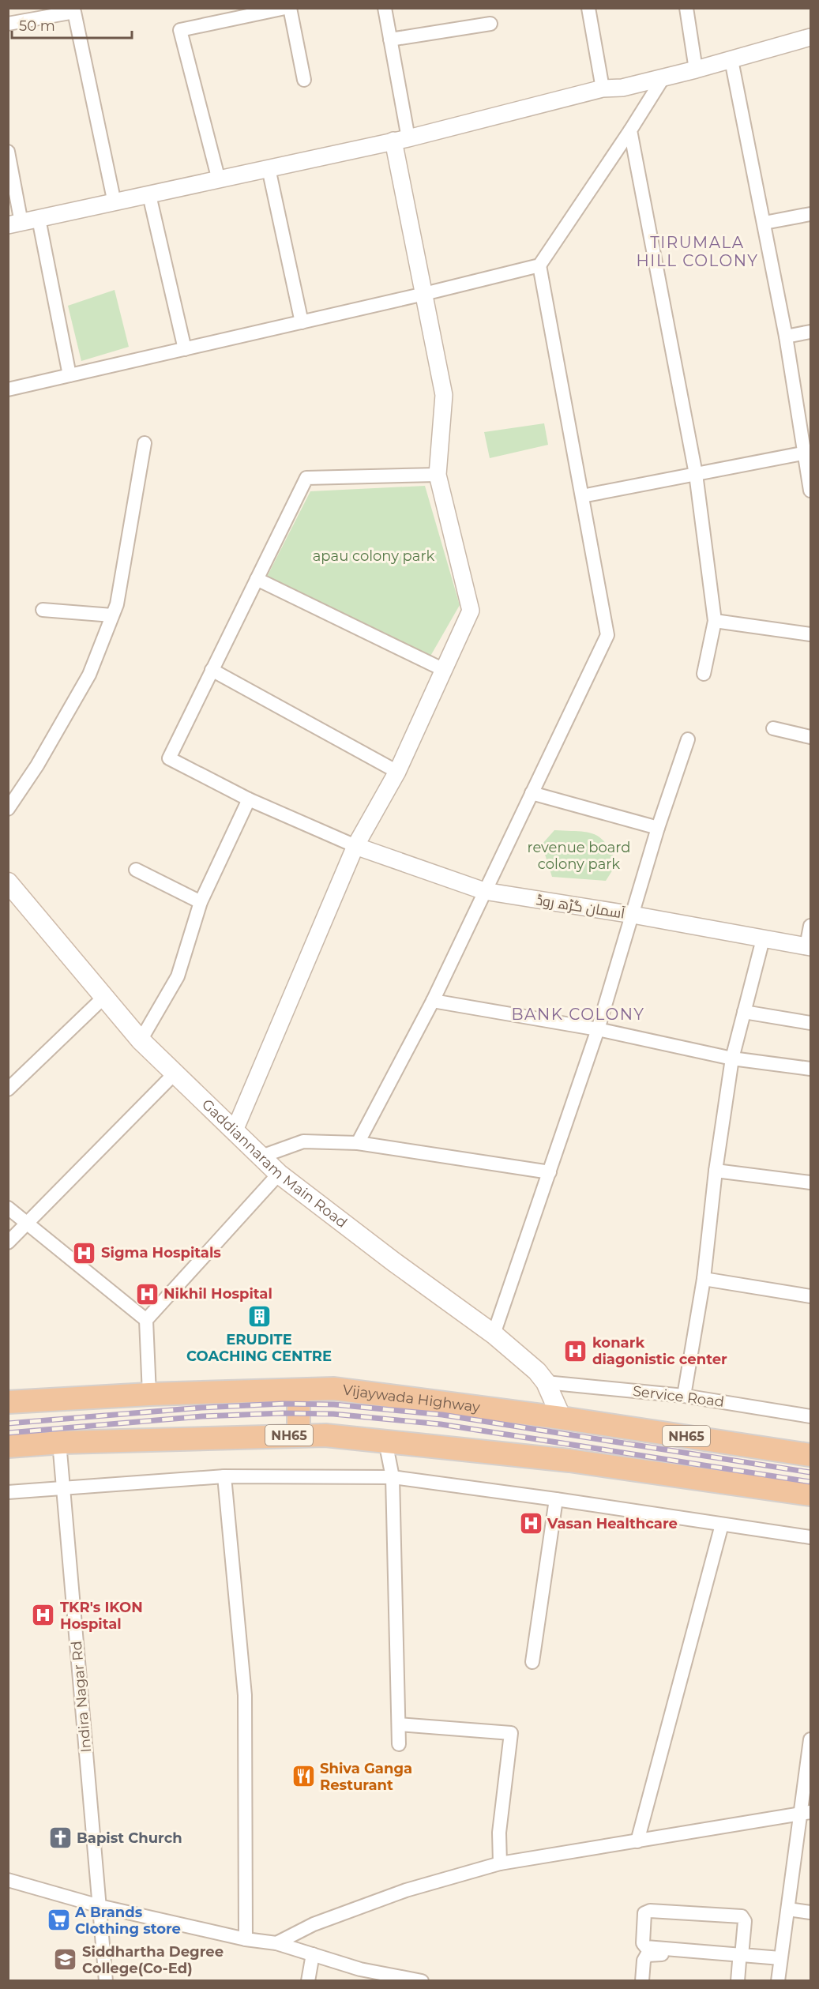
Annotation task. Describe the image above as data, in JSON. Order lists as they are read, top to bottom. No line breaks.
{"streets":{"highway":["Vijaywada Highway","NH65"],"main road":["Gaddiannaram Main Road"],"street":["آسمان گڑھ روڈ","Service Road","Indira Nagar Rd"]},"crossings":[["Gaddiannaram Main Road","Service Road"],["Gaddiannaram Main Road","Vijaywada Highway"],["NH65","Indira Nagar Rd"]],"districts":["TIRUMALA HILL COLONY","BANK COLONY"],"parks":["apau colony park","revenue board colony park"],"places":{"hospital":["Sigma Hospitals","Nikhil Hospital","konark diagonistic center","Vasan Healthcare","TKR's IKON Hospital"],"building":["ERUDITE COACHING CENTRE"],"restaurant":["Shiva Ganga Resturant"],"church":["Bapist Church"],"supermarket":["A Brands Clothing store"],"school or university":["Siddhartha Degree College(Co-Ed)"]},"scale_bar":"50 m"}
